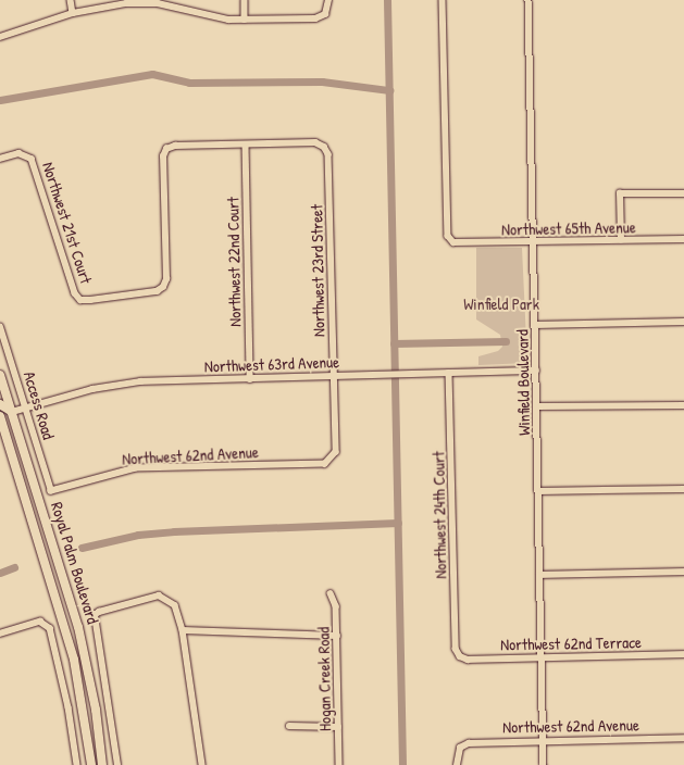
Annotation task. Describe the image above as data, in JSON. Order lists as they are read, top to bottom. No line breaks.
{"streets":{"main road":["Royal Palm Boulevard"],"street":["Northwest 21st Court","Northwest 65th Avenue","Northwest 22nd Court","Northwest 23rd Street","Northwest 63rd Avenue","Winfield Boulevard","Access Road","Northwest 62nd Avenue","Northwest 24th Court","Northwest 62nd Terrace","Hogan Creek Road"]},"crossings":[["Northwest 21st Court","Northwest 22nd Court"],["Northwest 21st Court","Northwest 23rd Street"],["Northwest 65th Avenue","Winfield Boulevard"],["Northwest 22nd Court","Northwest 23rd Street"],["Northwest 22nd Court","Northwest 63rd Avenue"],["Northwest 23rd Street","Northwest 63rd Avenue"],["Northwest 23rd Street","Northwest 62nd Avenue"],["Northwest 63rd Avenue","Winfield Boulevard"],["Northwest 63rd Avenue","Access Road"],["Northwest 63rd Avenue","Northwest 24th Court"],["Northwest 63rd Avenue","Royal Palm Boulevard"],["Winfield Boulevard","Northwest 62nd Avenue"],["Winfield Boulevard","Northwest 62nd Terrace"],["Access Road","Northwest 62nd Avenue"],["Northwest 24th Court","Northwest 62nd Terrace"]],"parks":["Winfield Park"]}
